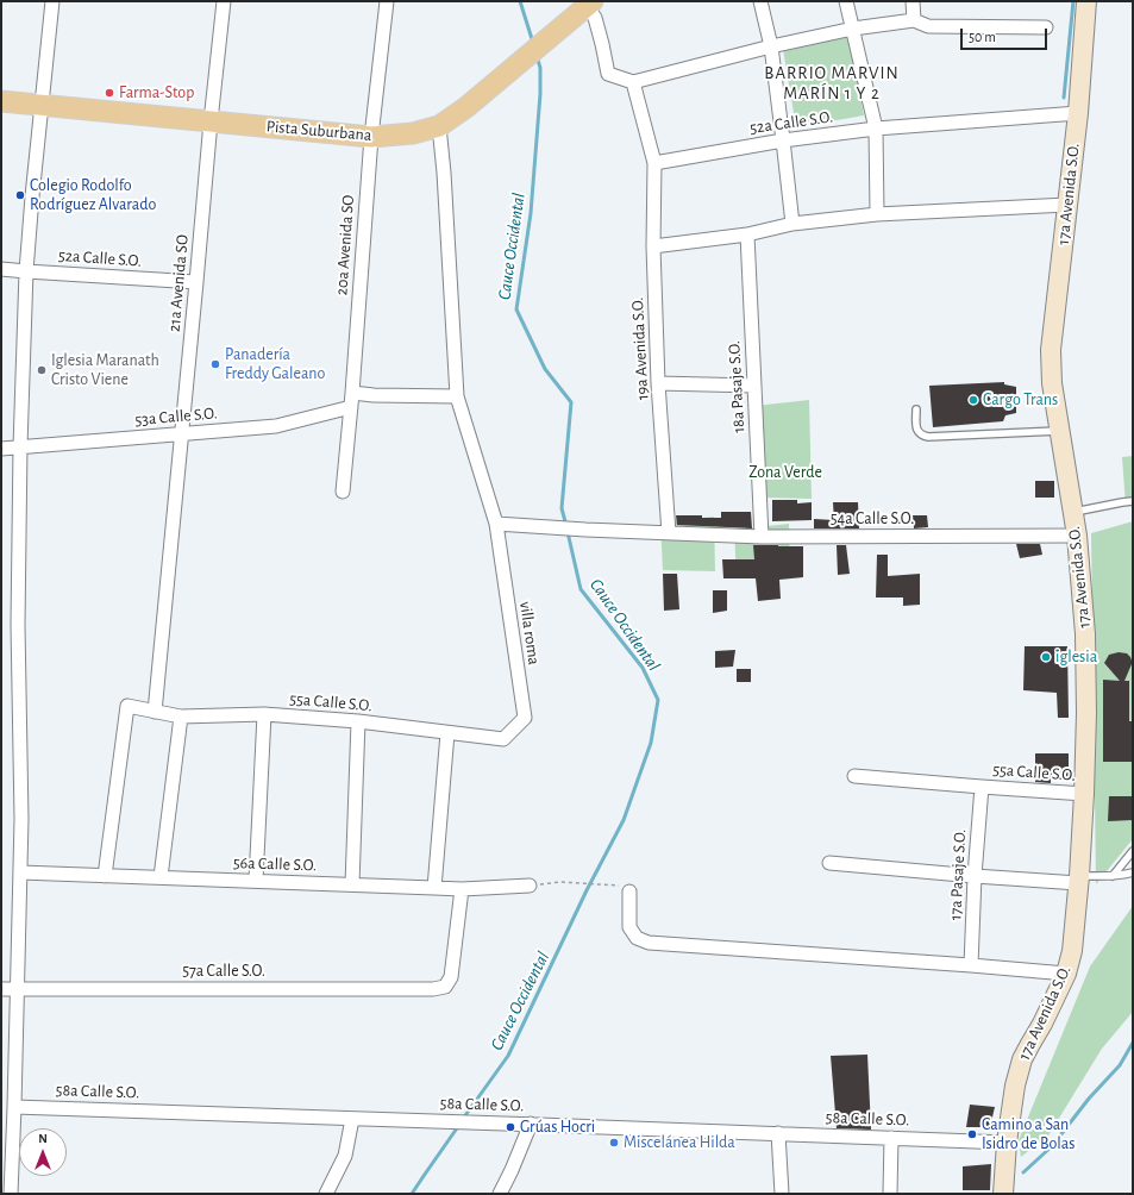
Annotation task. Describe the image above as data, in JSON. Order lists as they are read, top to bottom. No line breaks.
{"streets":{"main road":["Pista Suburbana"],"street":["52a Calle S.O.","17a Avenida S.O.","20a Avenida SO","21a Avenida SO","19a Avenida S.O.","18a Pasaje S.O.","53a Calle S.O.","54a Calle S.O.","villa roma","55a Calle S.O.","56a Calle S.O.","17a Pasaje S.O.","57a Calle S.O.","58a Calle S.O."]},"crossings":[["52a Calle S.O.","17a Avenida S.O."],["52a Calle S.O.","21a Avenida SO"],["52a Calle S.O.","19a Avenida S.O."],["Pista Suburbana","20a Avenida SO"],["Pista Suburbana","21a Avenida SO"],["Pista Suburbana","villa roma"],["17a Avenida S.O.","54a Calle S.O."],["17a Avenida S.O.","55a Calle S.O."],["17a Avenida S.O.","58a Calle S.O."],["20a Avenida SO","53a Calle S.O."],["21a Avenida SO","53a Calle S.O."],["21a Avenida SO","55a Calle S.O."],["19a Avenida S.O.","54a Calle S.O."],["18a Pasaje S.O.","54a Calle S.O."],["villa roma","55a Calle S.O."],["55a Calle S.O.","56a Calle S.O."],["55a Calle S.O.","17a Pasaje S.O."],["56a Calle S.O.","57a Calle S.O."]],"districts":["BARRIO MARVIN MARÍN 1 Y 2"],"water":["Cauce Occidental"],"parks":["Zona Verde"],"places":["Farma-Stop","Colegio Rodolfo Rodríguez Alvarado","Panadería Freddy Galeano","Iglesia Maranath Cristo Viene","Cargo Trans","iglesia","Grúas Hocri","Camino a San Isidro de Bolas","Miscelánea Hilda"],"scale_bar":"50 m","north":"top"}
